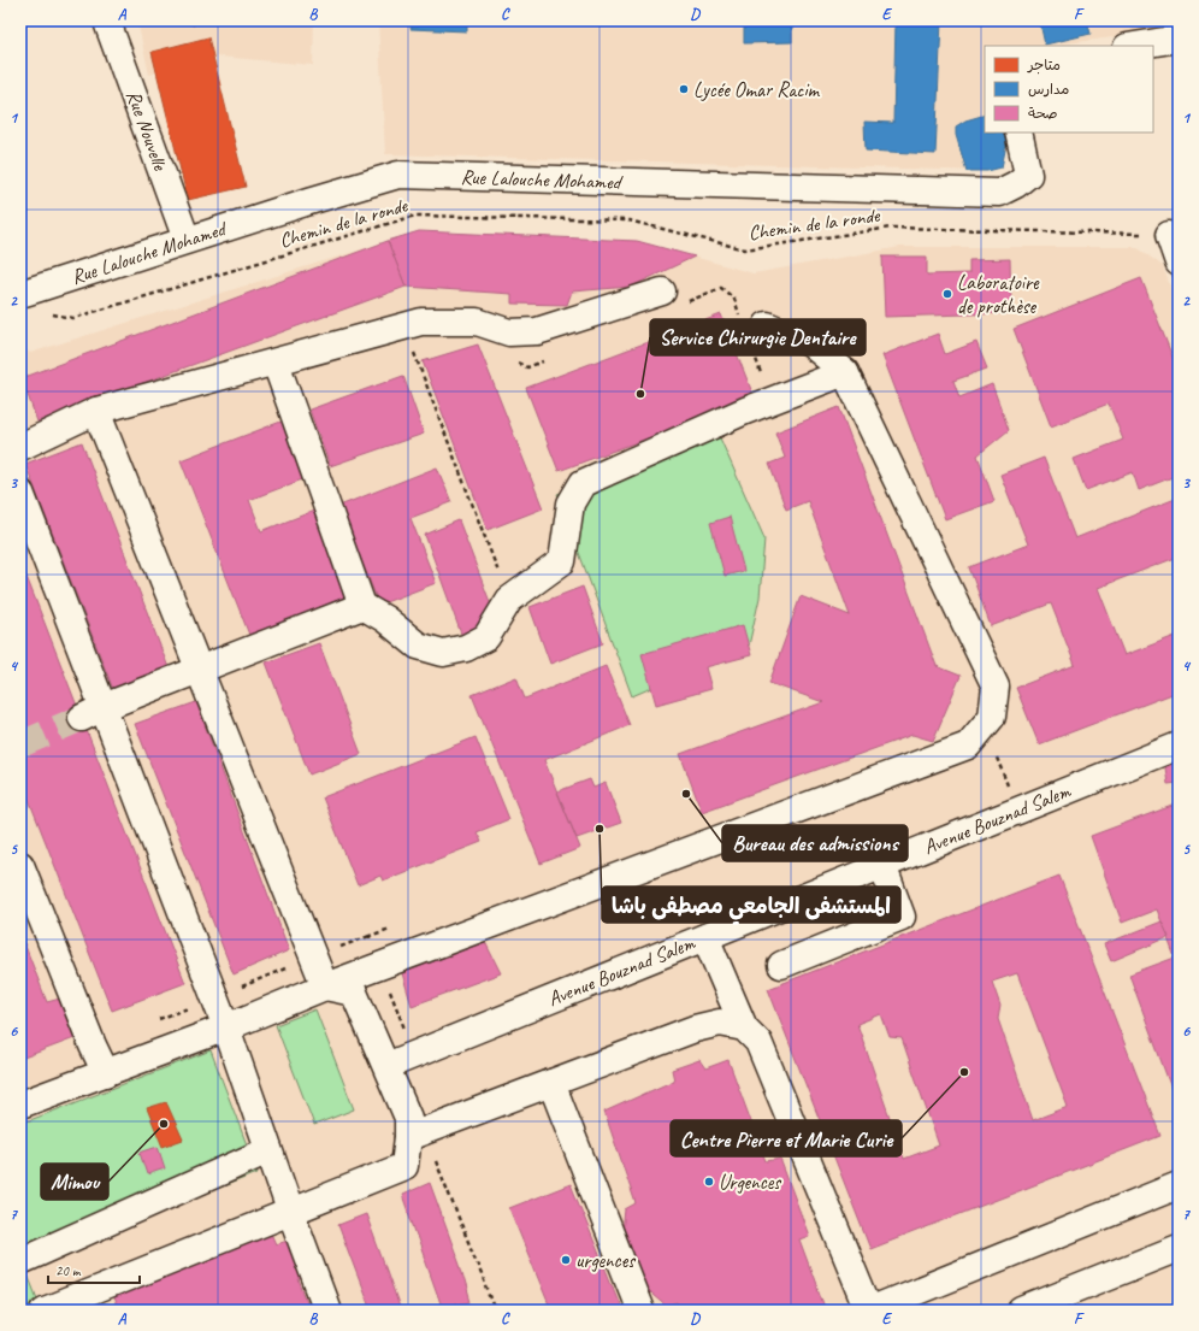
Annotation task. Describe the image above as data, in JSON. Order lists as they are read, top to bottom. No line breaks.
{"streets":{"street":["Rue Nouvelle","Rue Lalouche Mohamed","Avenue Bouznad Salem"],"path":["Chemin de la ronde"]},"crossings":[["Rue Nouvelle","Rue Lalouche Mohamed"]],"places":["Lycée Omar Racim","Laboratoire de prothèse","Service Chirurgie Dentaire","Bureau des admissions","المستشفى الجامعي مصطفى باشا","Centre Pierre et Marie Curie","Mimou","Urgences","urgences"],"legend":["متاجر","مدارس","صحة"],"scale_bar":"20 m","grid":{"columns":["A","B","C","D","E","F"],"rows":["1","2","3","4","5","6","7"]}}
